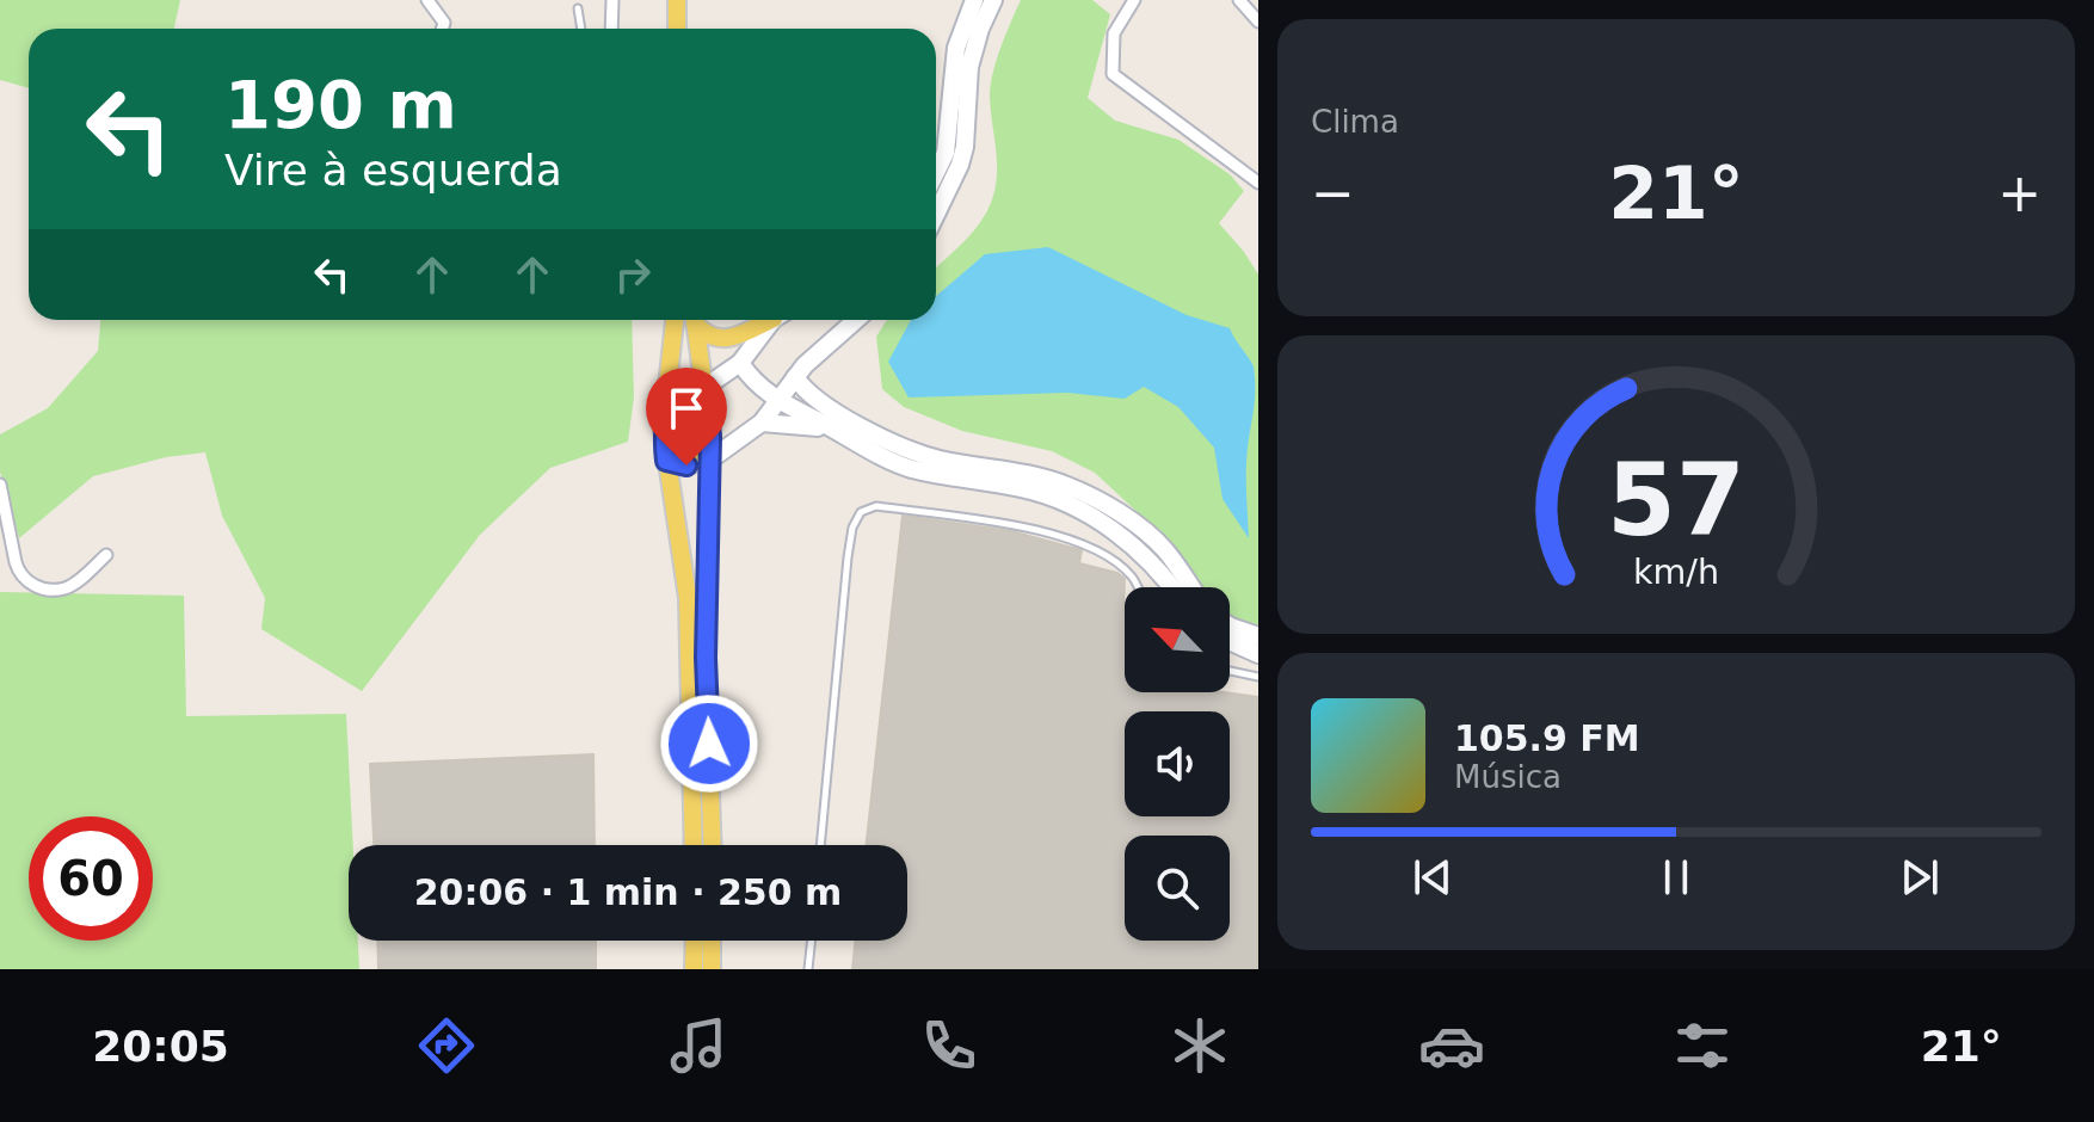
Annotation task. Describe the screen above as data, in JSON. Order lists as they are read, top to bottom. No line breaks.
{"north":"top left","page":{"tile":"Clima","turn":["190 m","Vire à esquerda"],"heat":["−","21°","+"],"song":["105.9 FM","Música"],"limit":"60","trip":"20:06 · 1 min · 250 m","tabs":["20:05","21°"],"gauge":["57","km/h"]}}
